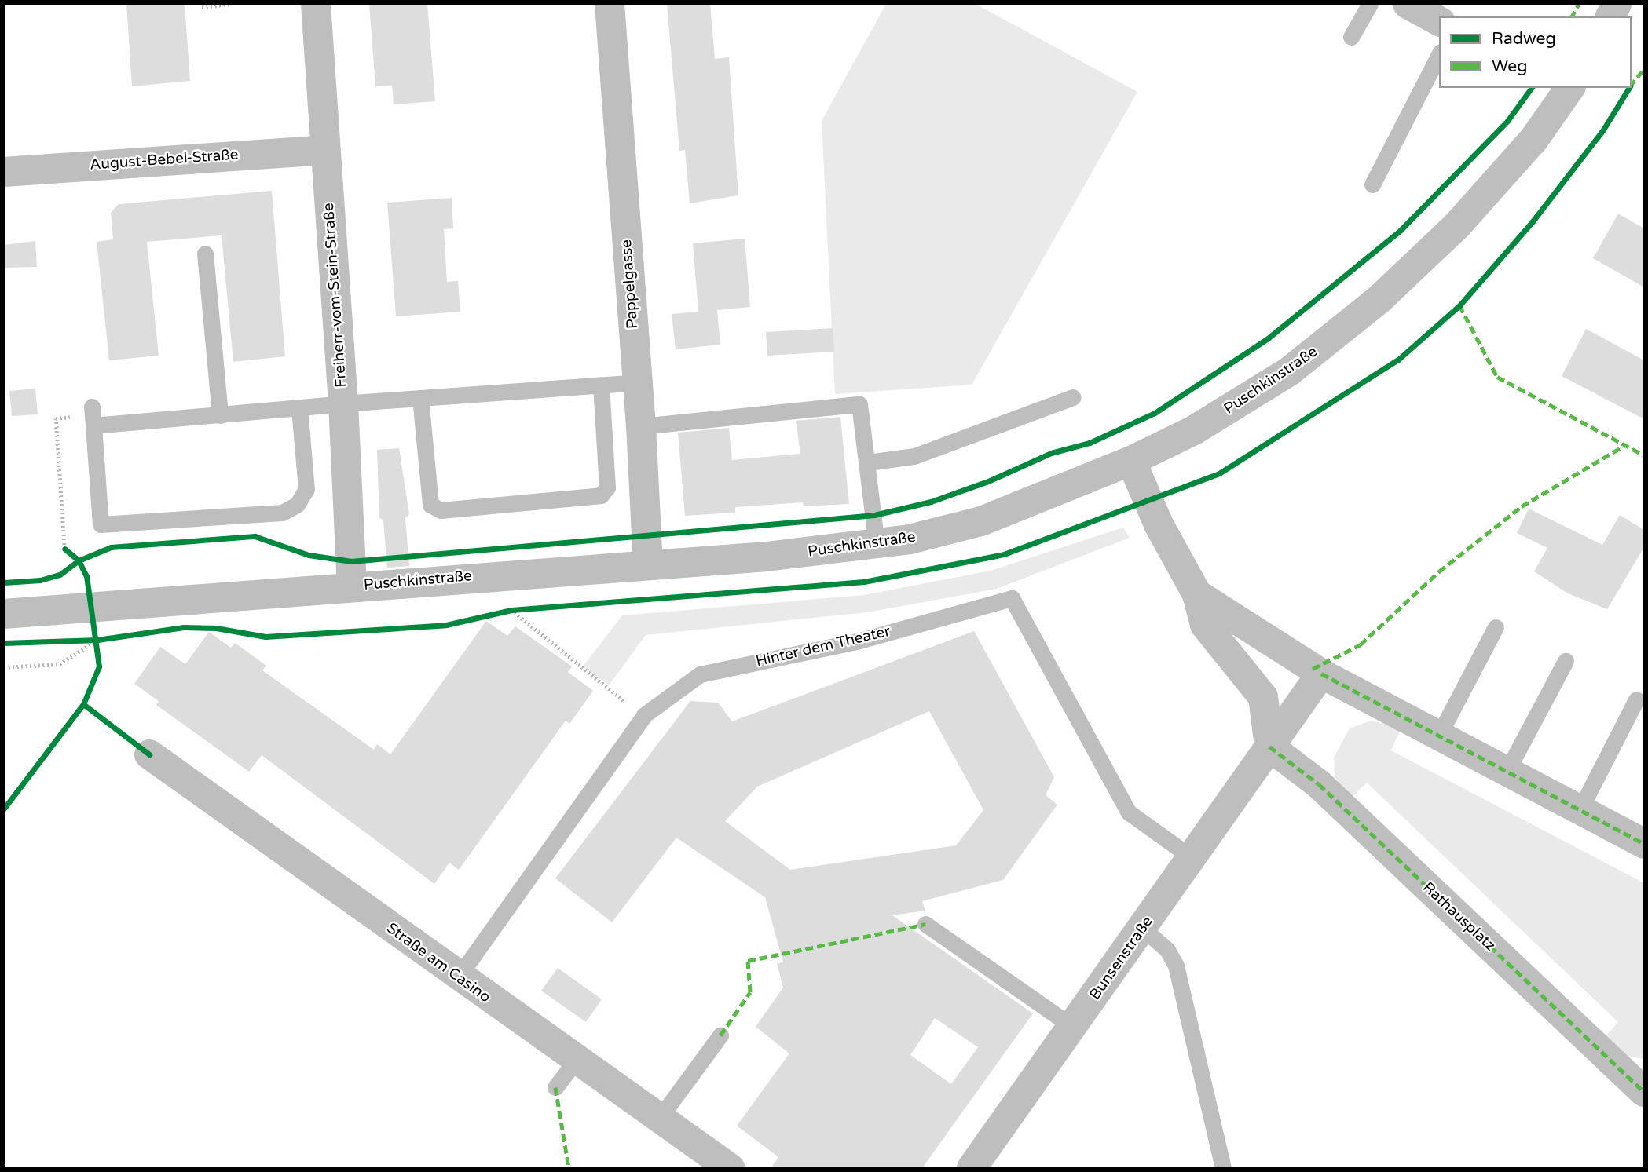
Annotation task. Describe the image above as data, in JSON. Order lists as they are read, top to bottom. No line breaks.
{"streets":{"street":["August-Bebel-Straße","Pappelgasse","Freiherr-vom-Stein-Straße","Puschkinstraße","Rathausplatz","Bunsenstraße","Straße am Casino"],"lane":["Hinter dem Theater"]},"crossings":[["August-Bebel-Straße","Freiherr-vom-Stein-Straße"],["Pappelgasse","Puschkinstraße"],["Freiherr-vom-Stein-Straße","Puschkinstraße"],["Hinter dem Theater","Bunsenstraße"],["Hinter dem Theater","Straße am Casino"],["Rathausplatz","Bunsenstraße"]],"legend":["Radweg","Weg"]}
